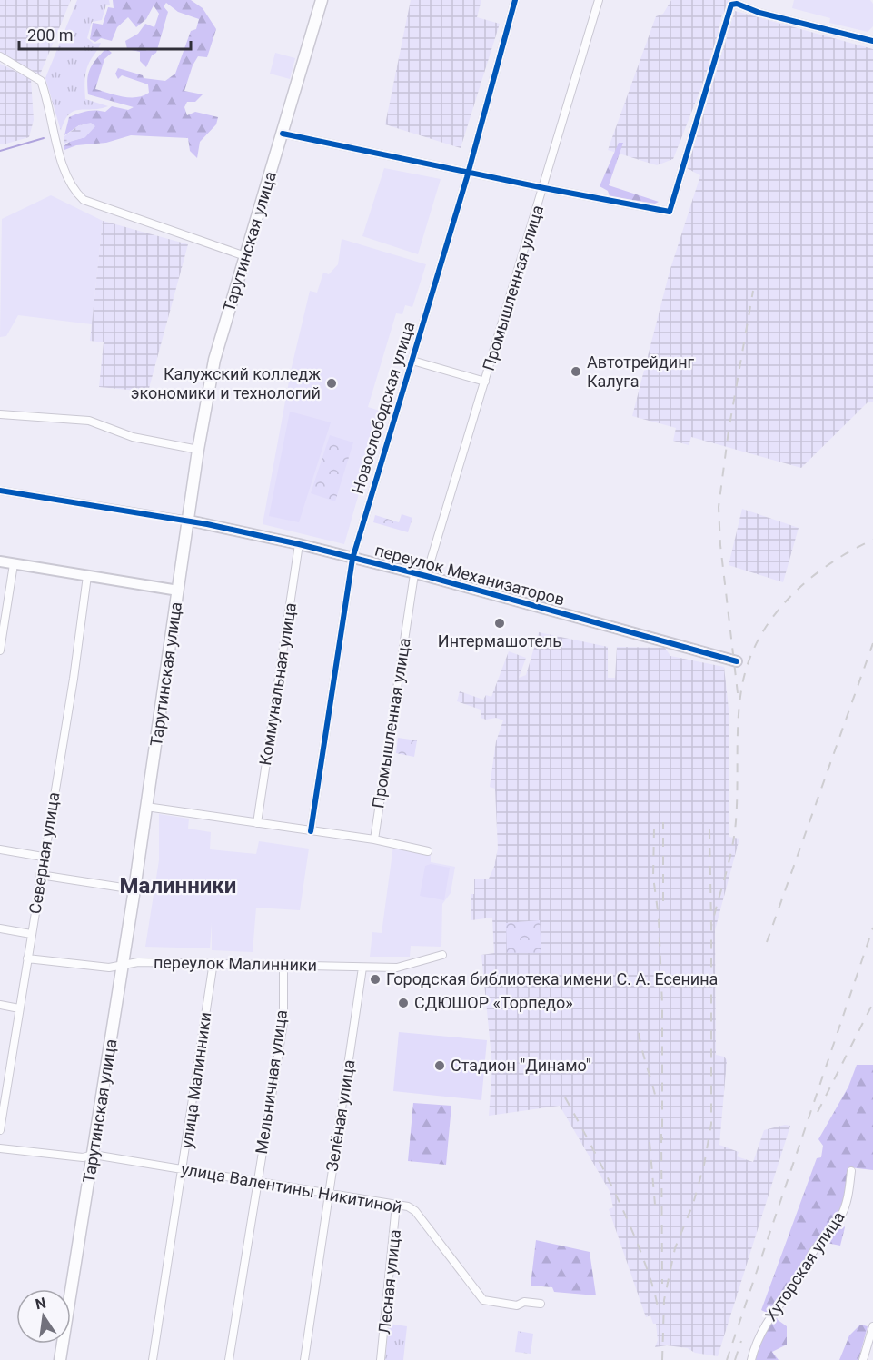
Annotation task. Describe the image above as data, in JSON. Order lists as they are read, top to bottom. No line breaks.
{"streets":{"main road":["Тарутинская улица"],"street":["Промышленная улица","Новослободская улица","переулок Механизаторов","Коммунальная улица","Северная улица","переулок Малинники","улица Малинники","Мельничная улица","Зелёная улица","улица Валентины Никитиной","Хуторская улица","Лесная улица"]},"crossings":[["Тарутинская улица","переулок Механизаторов"],["Тарутинская улица","переулок Малинники"],["Тарутинская улица","улица Валентины Никитиной"],["Промышленная улица","переулок Механизаторов"],["Новослободская улица","переулок Механизаторов"],["переулок Механизаторов","Коммунальная улица"],["Северная улица","переулок Малинники"],["переулок Малинники","улица Малинники"],["переулок Малинники","Мельничная улица"],["переулок Малинники","Зелёная улица"],["улица Малинники","улица Валентины Никитиной"],["Мельничная улица","улица Валентины Никитиной"],["Зелёная улица","улица Валентины Никитиной"],["улица Валентины Никитиной","Лесная улица"]],"districts":["Малинники"],"places":["Автотрейдинг Калуга","Калужский колледж экономики и технологий","Интермашотель","Городская библиотека имени С. А. Есенина","СДЮШОР «Торпедо»","Стадион \"Динамо\""],"scale_bar":"200 m","north":"top"}
